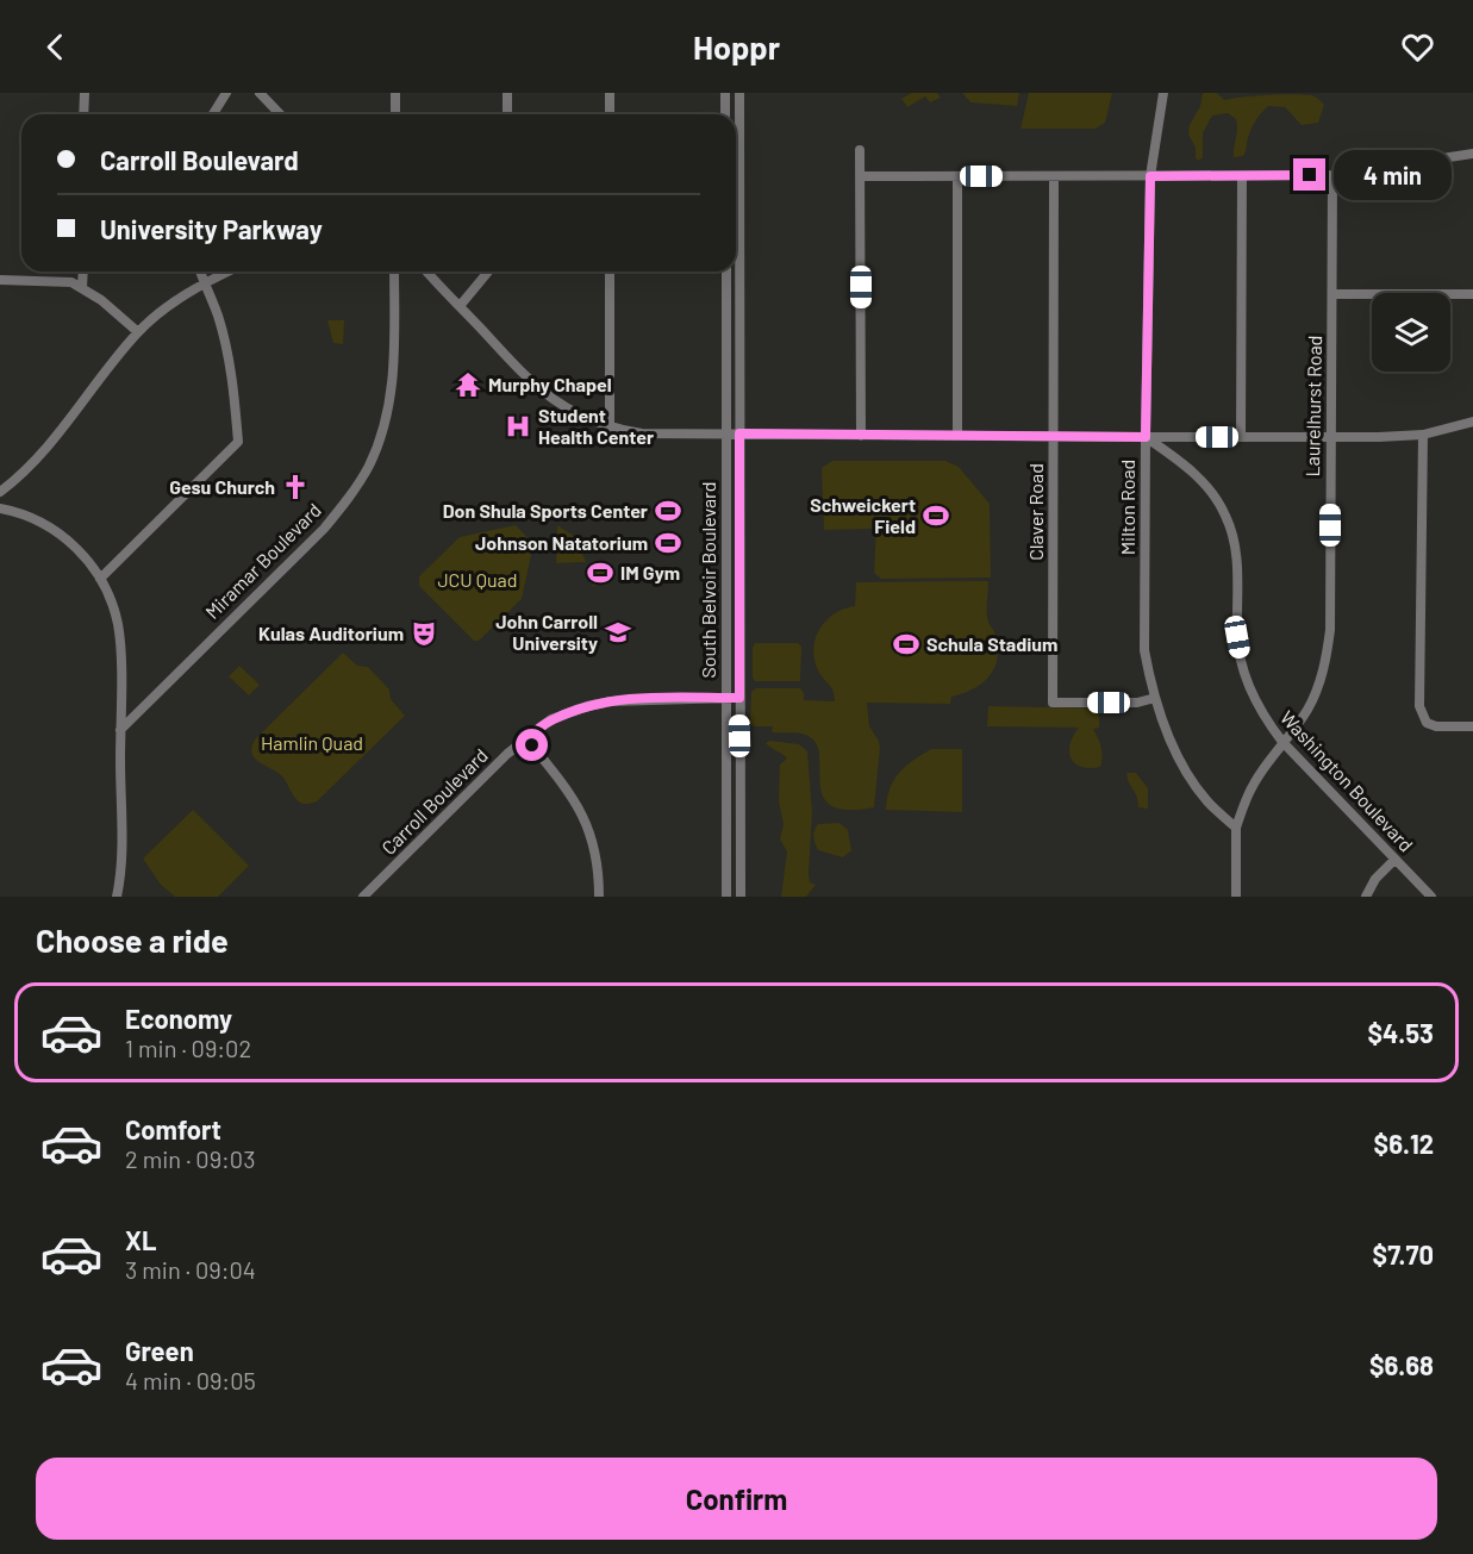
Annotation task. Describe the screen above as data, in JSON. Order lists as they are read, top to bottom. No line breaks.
{"streets":{"street":["Laurelhurst Road","Milton Road","Claver Road","Miramar Boulevard","South Belvoir Boulevard","Washington Boulevard","Carroll Boulevard"]},"crossings":[["Laurelhurst Road","Milton Road"],["Laurelhurst Road","Washington Boulevard"],["Milton Road","Claver Road"],["Milton Road","Washington Boulevard"],["South Belvoir Boulevard","Carroll Boulevard"]],"parks":["JCU Quad","Hamlin Quad"],"places":{"temple":["Murphy Chapel"],"hospital":["Student Health Center"],"church":["Gesu Church"],"sports":["Don Shula Sports Center","Schweickert Field","Johnson Natatorium","IM Gym","Schula Stadium"],"school or university":["John Carroll University"],"theatre":["Kulas Auditorium"]},"page":{"header":"Hoppr","banner":["Carroll Boulevard","University Parkway"],"bubble":"4 min","heading":"Choose a ride","list":[{"name":"Economy","note":"1 min · 09:02","value":"$4.53"},{"name":"Comfort","note":"2 min · 09:03","value":"$6.12"},{"name":"XL","note":"3 min · 09:04","value":"$7.70"},{"name":"Green","note":"4 min · 09:05","value":"$6.68"}],"buttons":"Confirm"}}
